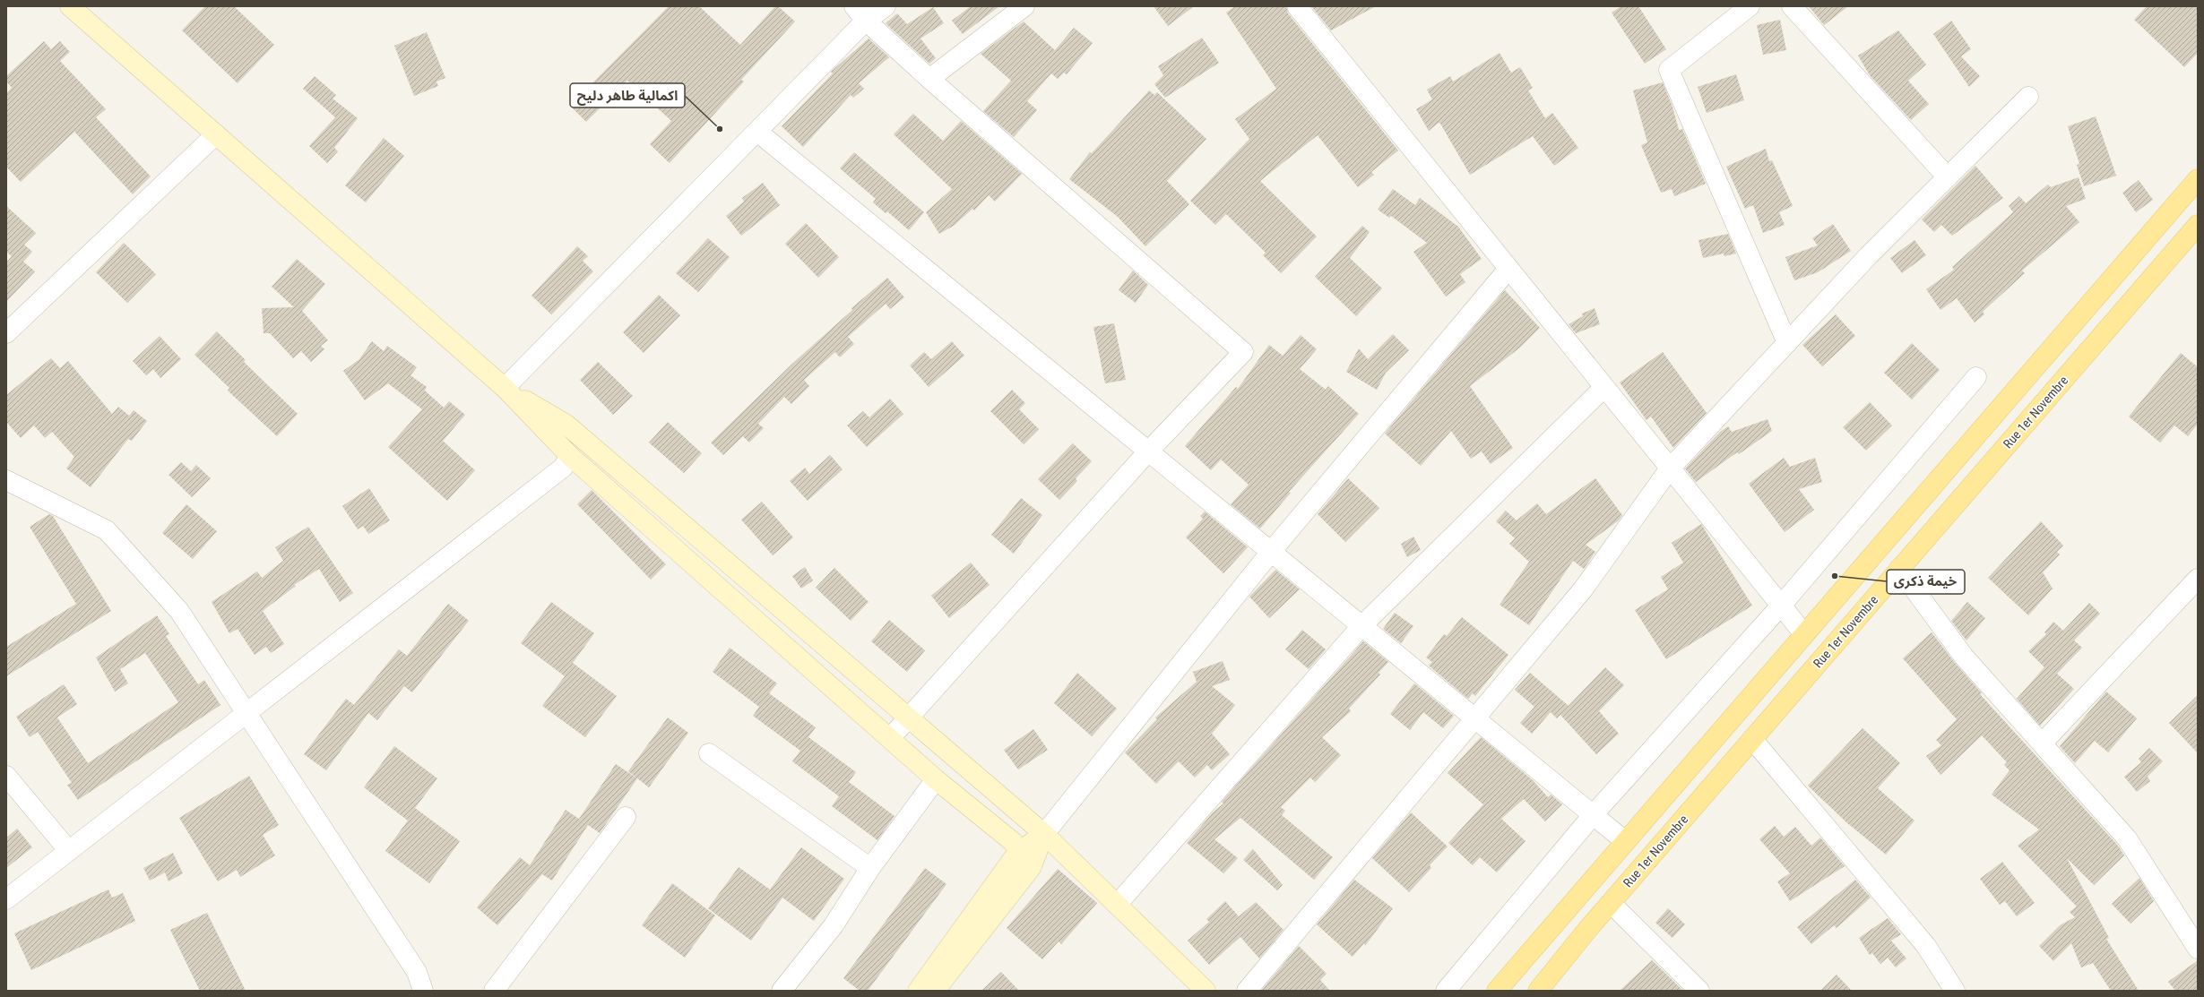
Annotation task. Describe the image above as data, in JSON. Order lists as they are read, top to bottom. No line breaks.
{"streets":{"main road":["Rue 1er Novembre"]},"places":["اكمالية طاهر دليح","خيمة ذكرى"]}
